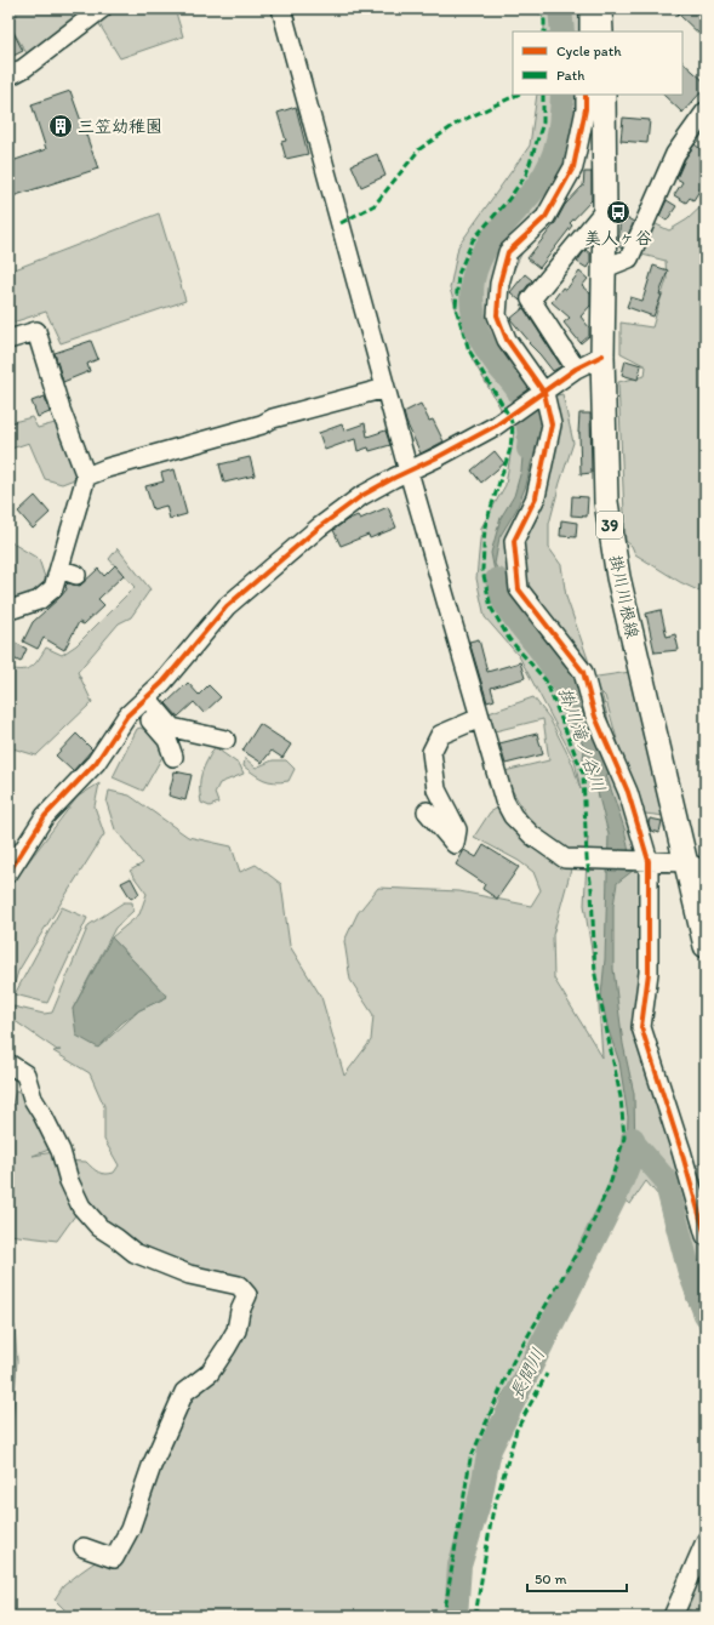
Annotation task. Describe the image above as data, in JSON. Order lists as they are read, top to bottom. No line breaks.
{"streets":{"main road":["39","掛川川根線"]},"water":["掛川滝ノ谷川","長間川"],"places":{"building":["三笠幼稚園"],"bus stop":["美人ヶ谷"]},"legend":["Cycle path","Path"],"scale_bar":"50 m"}
